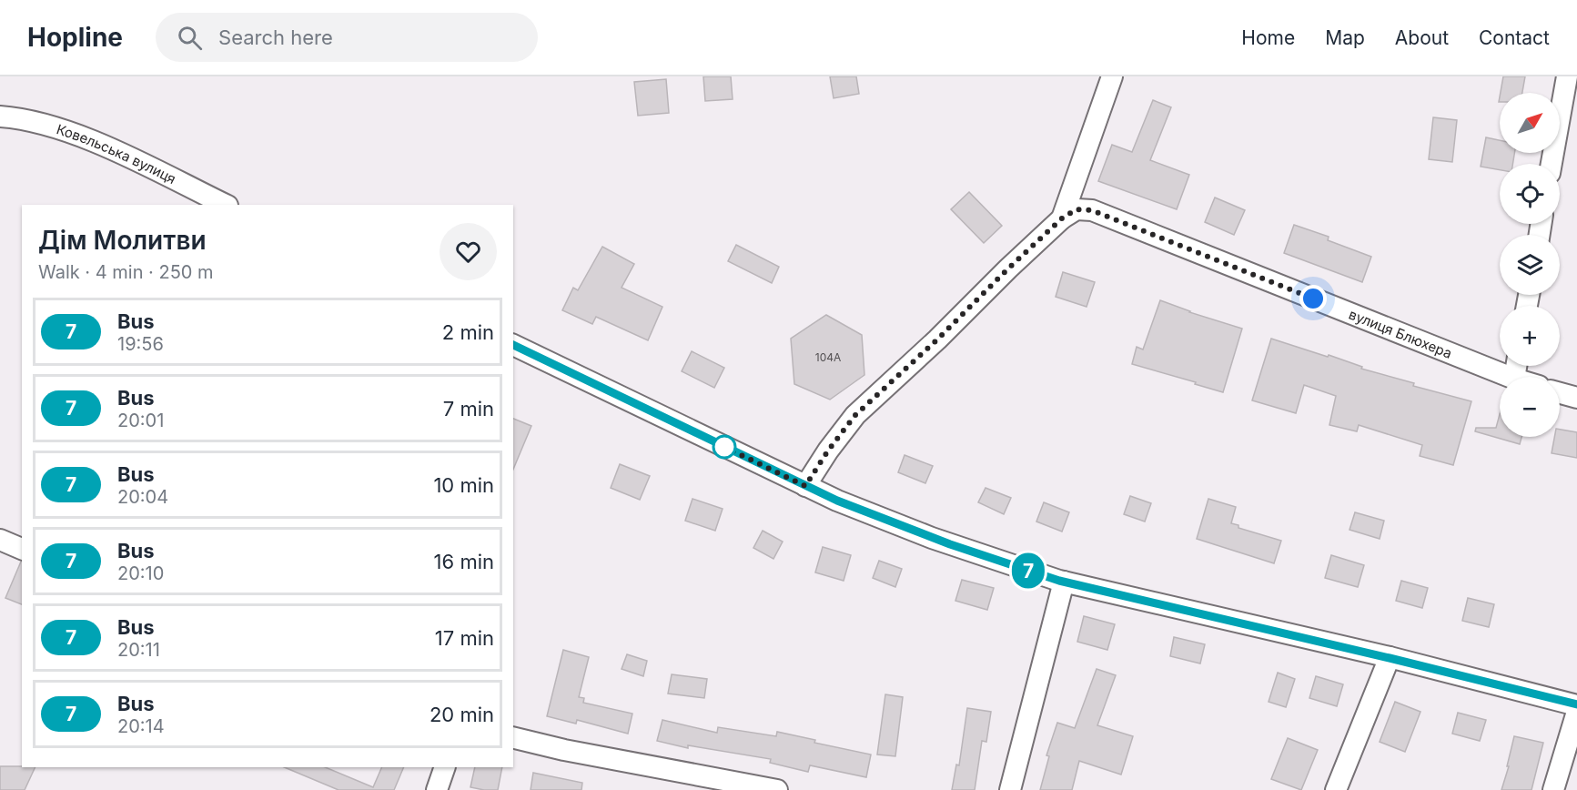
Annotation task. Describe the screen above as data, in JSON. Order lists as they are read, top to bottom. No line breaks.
{"streets":{"street":["Ковельська вулиця","вулиця Блюхера"]},"lines":["bus line 7"],"house_numbers":["104А"],"north":"top right","page":{"header":"Hopline","search":"Search here","nav":["Home","Map","About","Contact"],"on_map":"7","map_buttons":["+","−"],"heading":["Дім Молитви","Walk · 4 min · 250 m"],"list":[{"mark":"7","name":"Bus","note":"19:56","value":"2 min"},{"mark":"7","name":"Bus","note":"20:01","value":"7 min"},{"mark":"7","name":"Bus","note":"20:04","value":"10 min"},{"mark":"7","name":"Bus","note":"20:10","value":"16 min"},{"mark":"7","name":"Bus","note":"20:11","value":"17 min"},{"mark":"7","name":"Bus","note":"20:14","value":"20 min"}]}}
